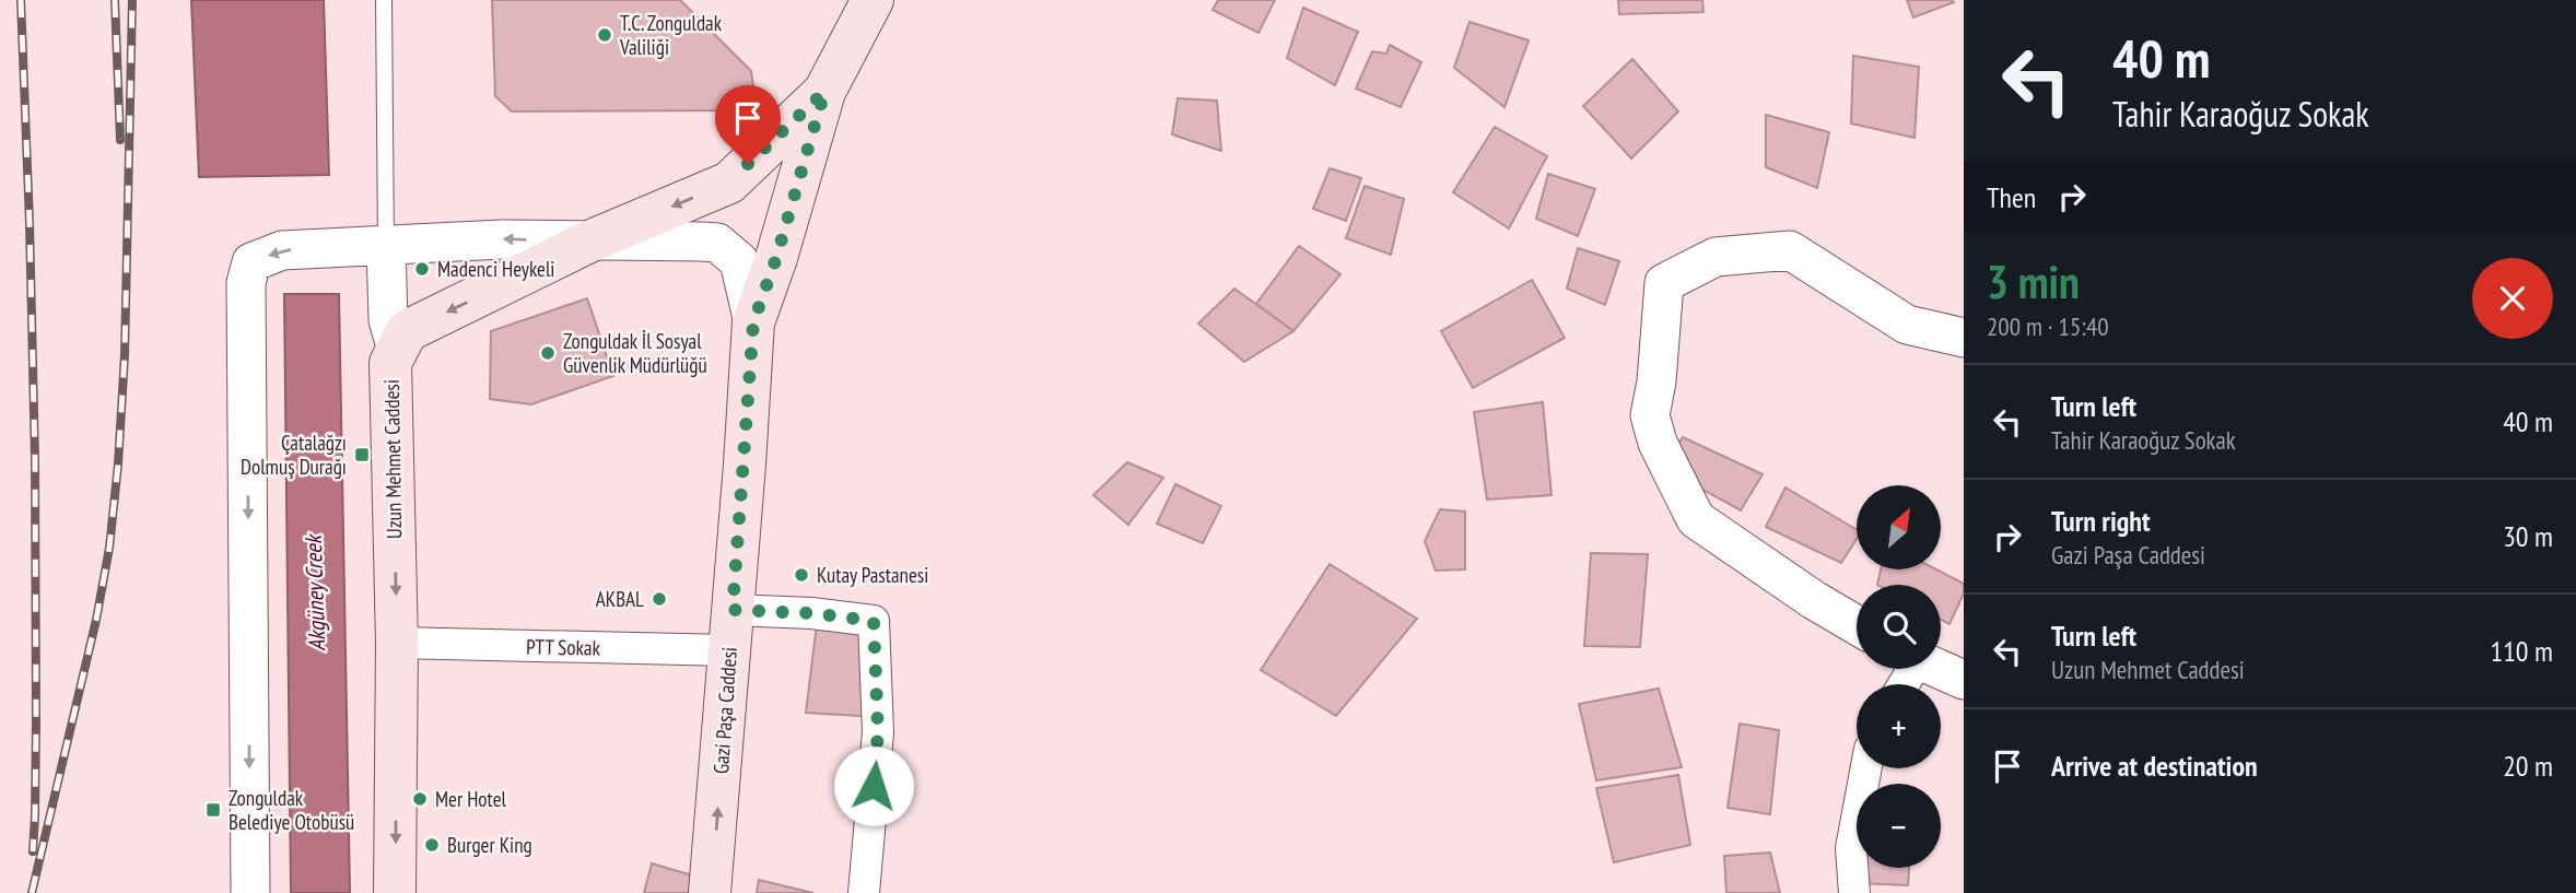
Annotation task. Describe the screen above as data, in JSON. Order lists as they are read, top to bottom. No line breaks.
{"streets":{"main road":["Uzun Mehmet Caddesi","Gazi Paşa Caddesi"],"street":["PTT Sokak"]},"crossings":[["Uzun Mehmet Caddesi","PTT Sokak"],["Uzun Mehmet Caddesi","Gazi Paşa Caddesi"],["PTT Sokak","Gazi Paşa Caddesi"]],"one_way":["Uzun Mehmet Caddesi"],"water":["Akgüney Creek"],"places":{"other":["T.C. Zonguldak Valiliği","Madenci Heykeli","Zonguldak İl Sosyal Güvenlik Müdürlüğü","Kutay Pastanesi","AKBAL","Mer Hotel","Burger King"],"transit":["Çatalağzı Dolmuş Durağı","Zonguldak Belediye Otobüsü"]},"north":"top right","page":{"turn":["40 m","Tahir Karaoğuz Sokak"],"then":"Then","heading":["3 min","200 m · 15:40"],"list":[{"name":"Turn left","note":"Tahir Karaoğuz Sokak","value":"40 m"},{"name":"Turn right","note":"Gazi Paşa Caddesi","value":"30 m"},{"name":"Turn left","note":"Uzun Mehmet Caddesi","value":"110 m"},{"name":"Arrive at destination","value":"20 m"}],"map_buttons":["+","−"]}}
